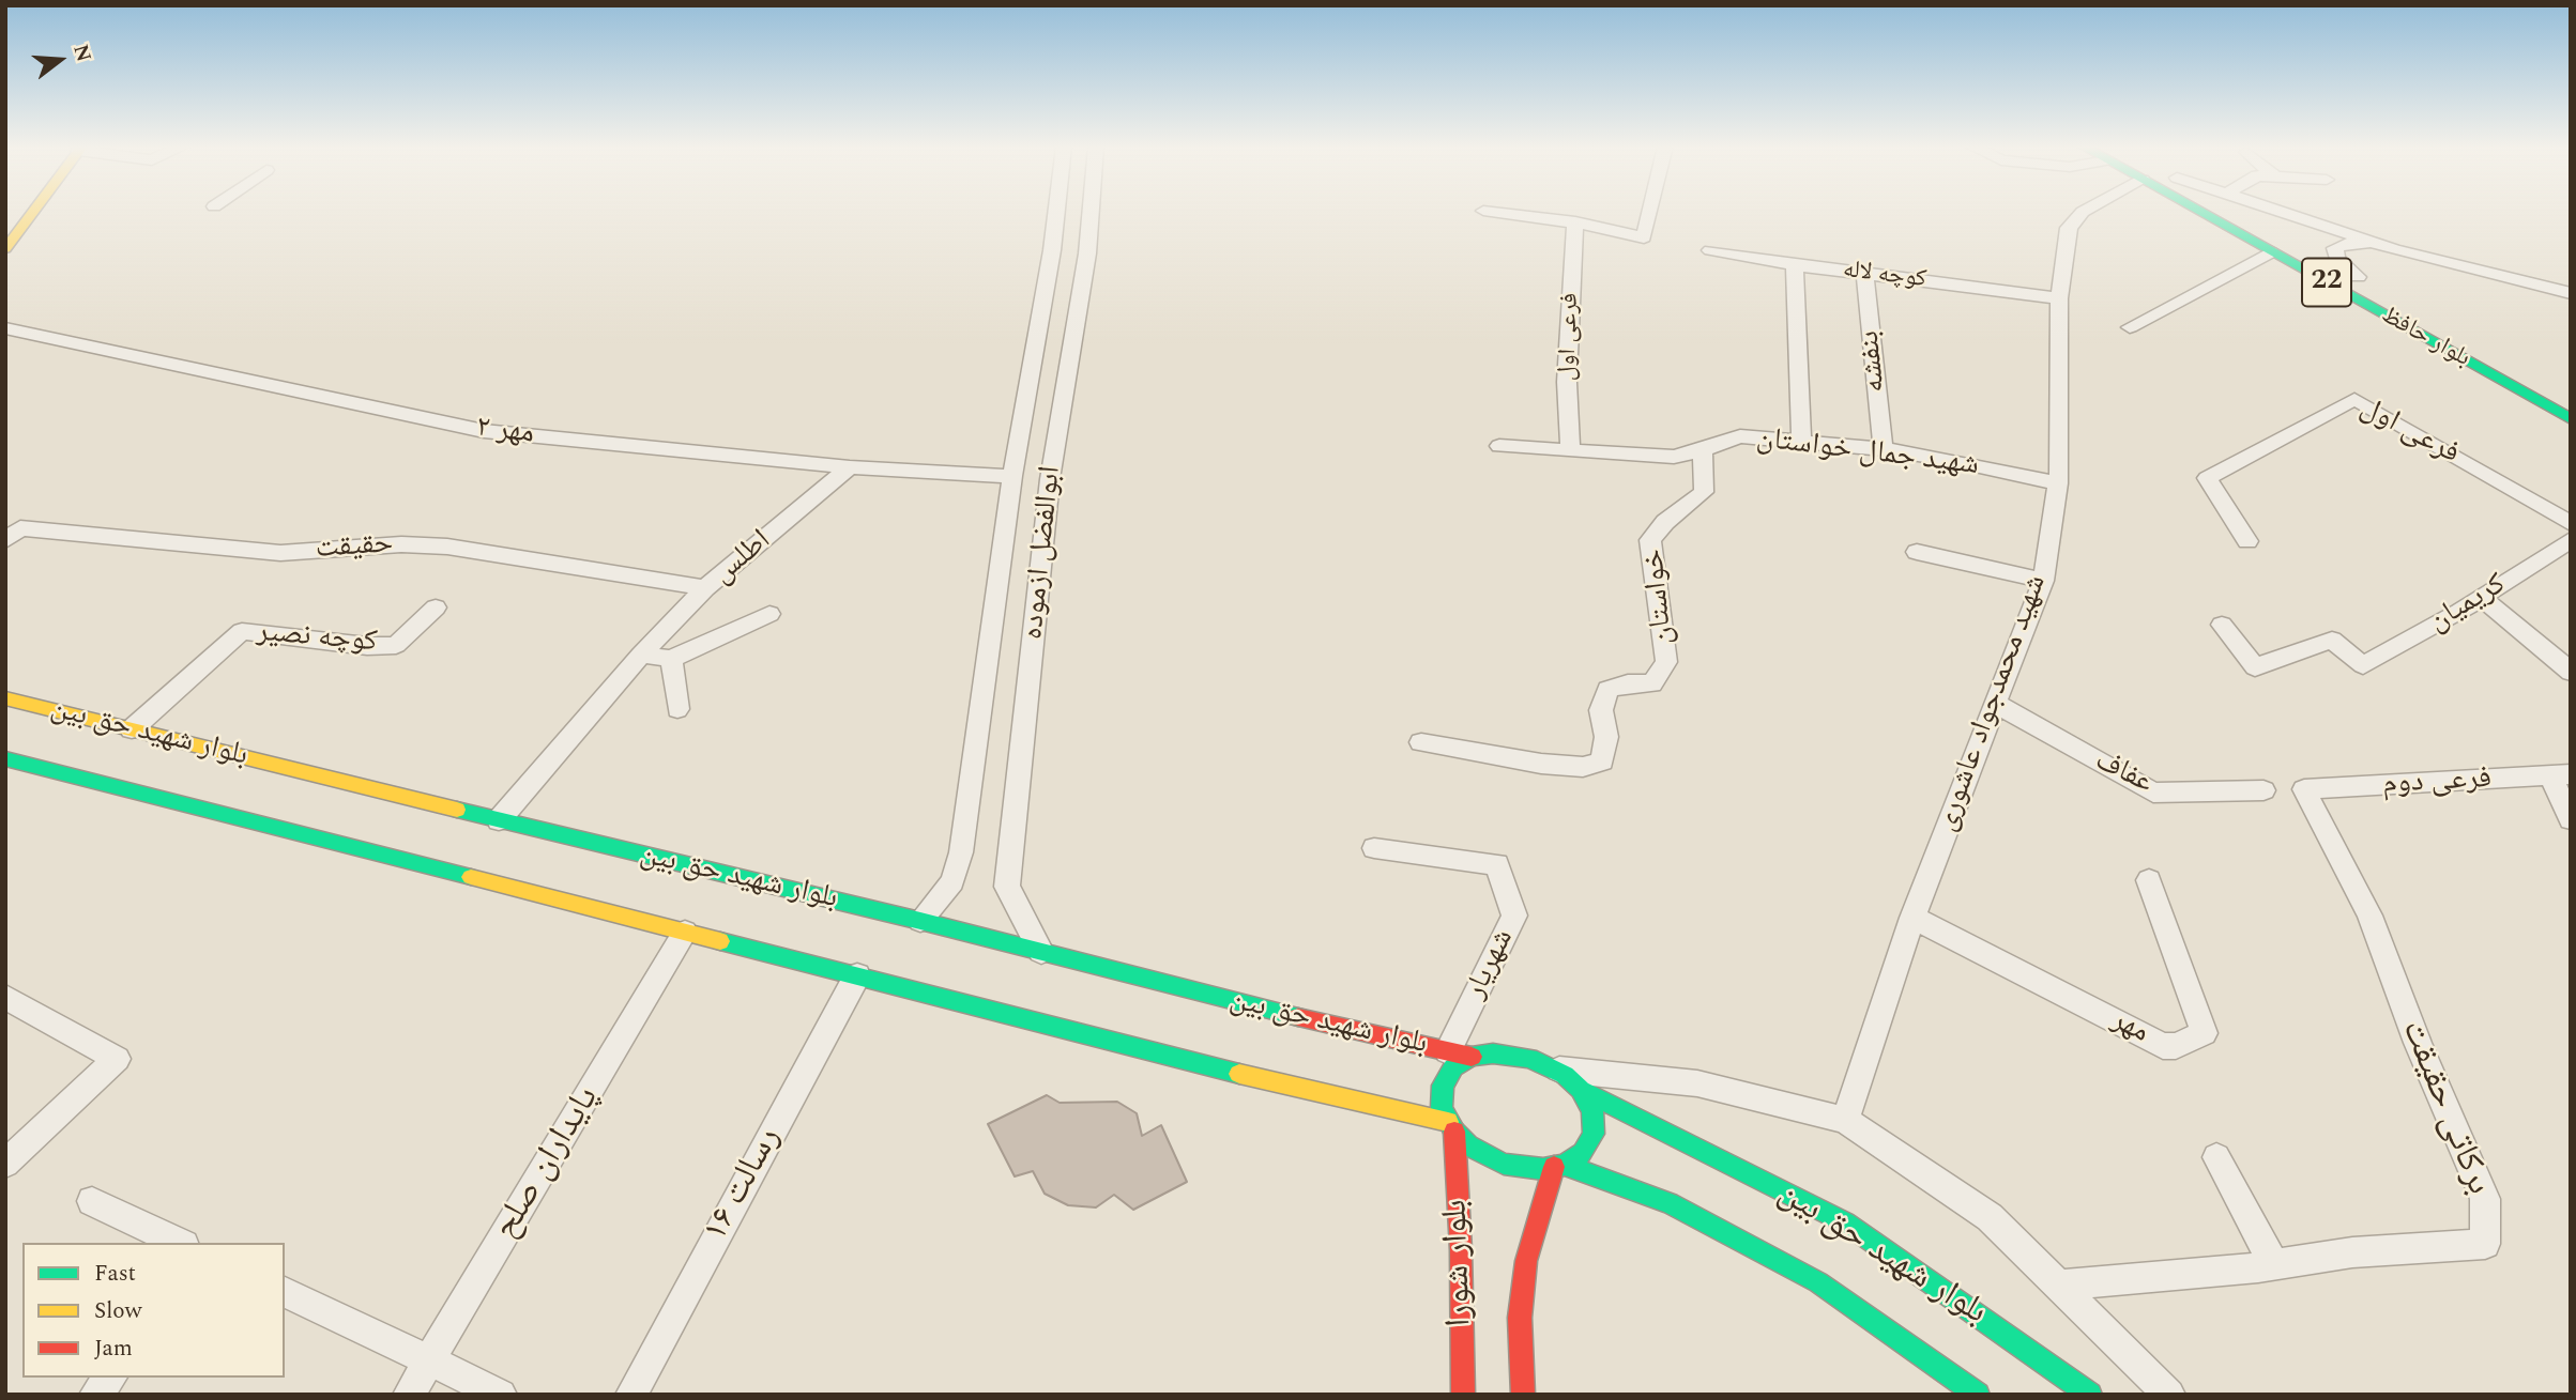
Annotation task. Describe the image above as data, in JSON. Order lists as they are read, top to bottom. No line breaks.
{"streets":{"main road":["22","بلوار حافظ","بلوار شهید حق بین","بلوار شورا"],"street":["کوچه لاله","فرعی اول","بنفشه","مهر ۲","شهید جمال خواستان","حقیقت","ابوالفضل ازموده","اطلس","خواستان","کریمیان","کوچه نصیر","شهید محمدجواد عاشوری","عفاف","فرعی دوم","شهریار","مهر","برکاتی حقیقت","پایداران صلح","رسالت ۱۶"]},"crossings":[["کوچه لاله","بنفشه"],["کوچه لاله","شهید محمدجواد عاشوری"],["فرعی اول","شهید جمال خواستان"],["بنفشه","شهید جمال خواستان"],["مهر ۲","ابوالفضل ازموده"],["مهر ۲","اطلس"],["شهید جمال خواستان","خواستان"],["شهید جمال خواستان","شهید محمدجواد عاشوری"],["حقیقت","اطلس"],["ابوالفضل ازموده","بلوار شهید حق بین"],["اطلس","بلوار شهید حق بین"],["کوچه نصیر","بلوار شهید حق بین"],["شهید محمدجواد عاشوری","عفاف"],["شهید محمدجواد عاشوری","مهر"],["بلوار شهید حق بین","شهریار"],["بلوار شهید حق بین","پایداران صلح"],["بلوار شهید حق بین","رسالت ۱۶"],["بلوار شهید حق بین","بلوار شورا"],["فرعی دوم","برکاتی حقیقت"],["شهریار","بلوار شورا"]],"legend":["Fast","Slow","Jam"],"north":"right"}
